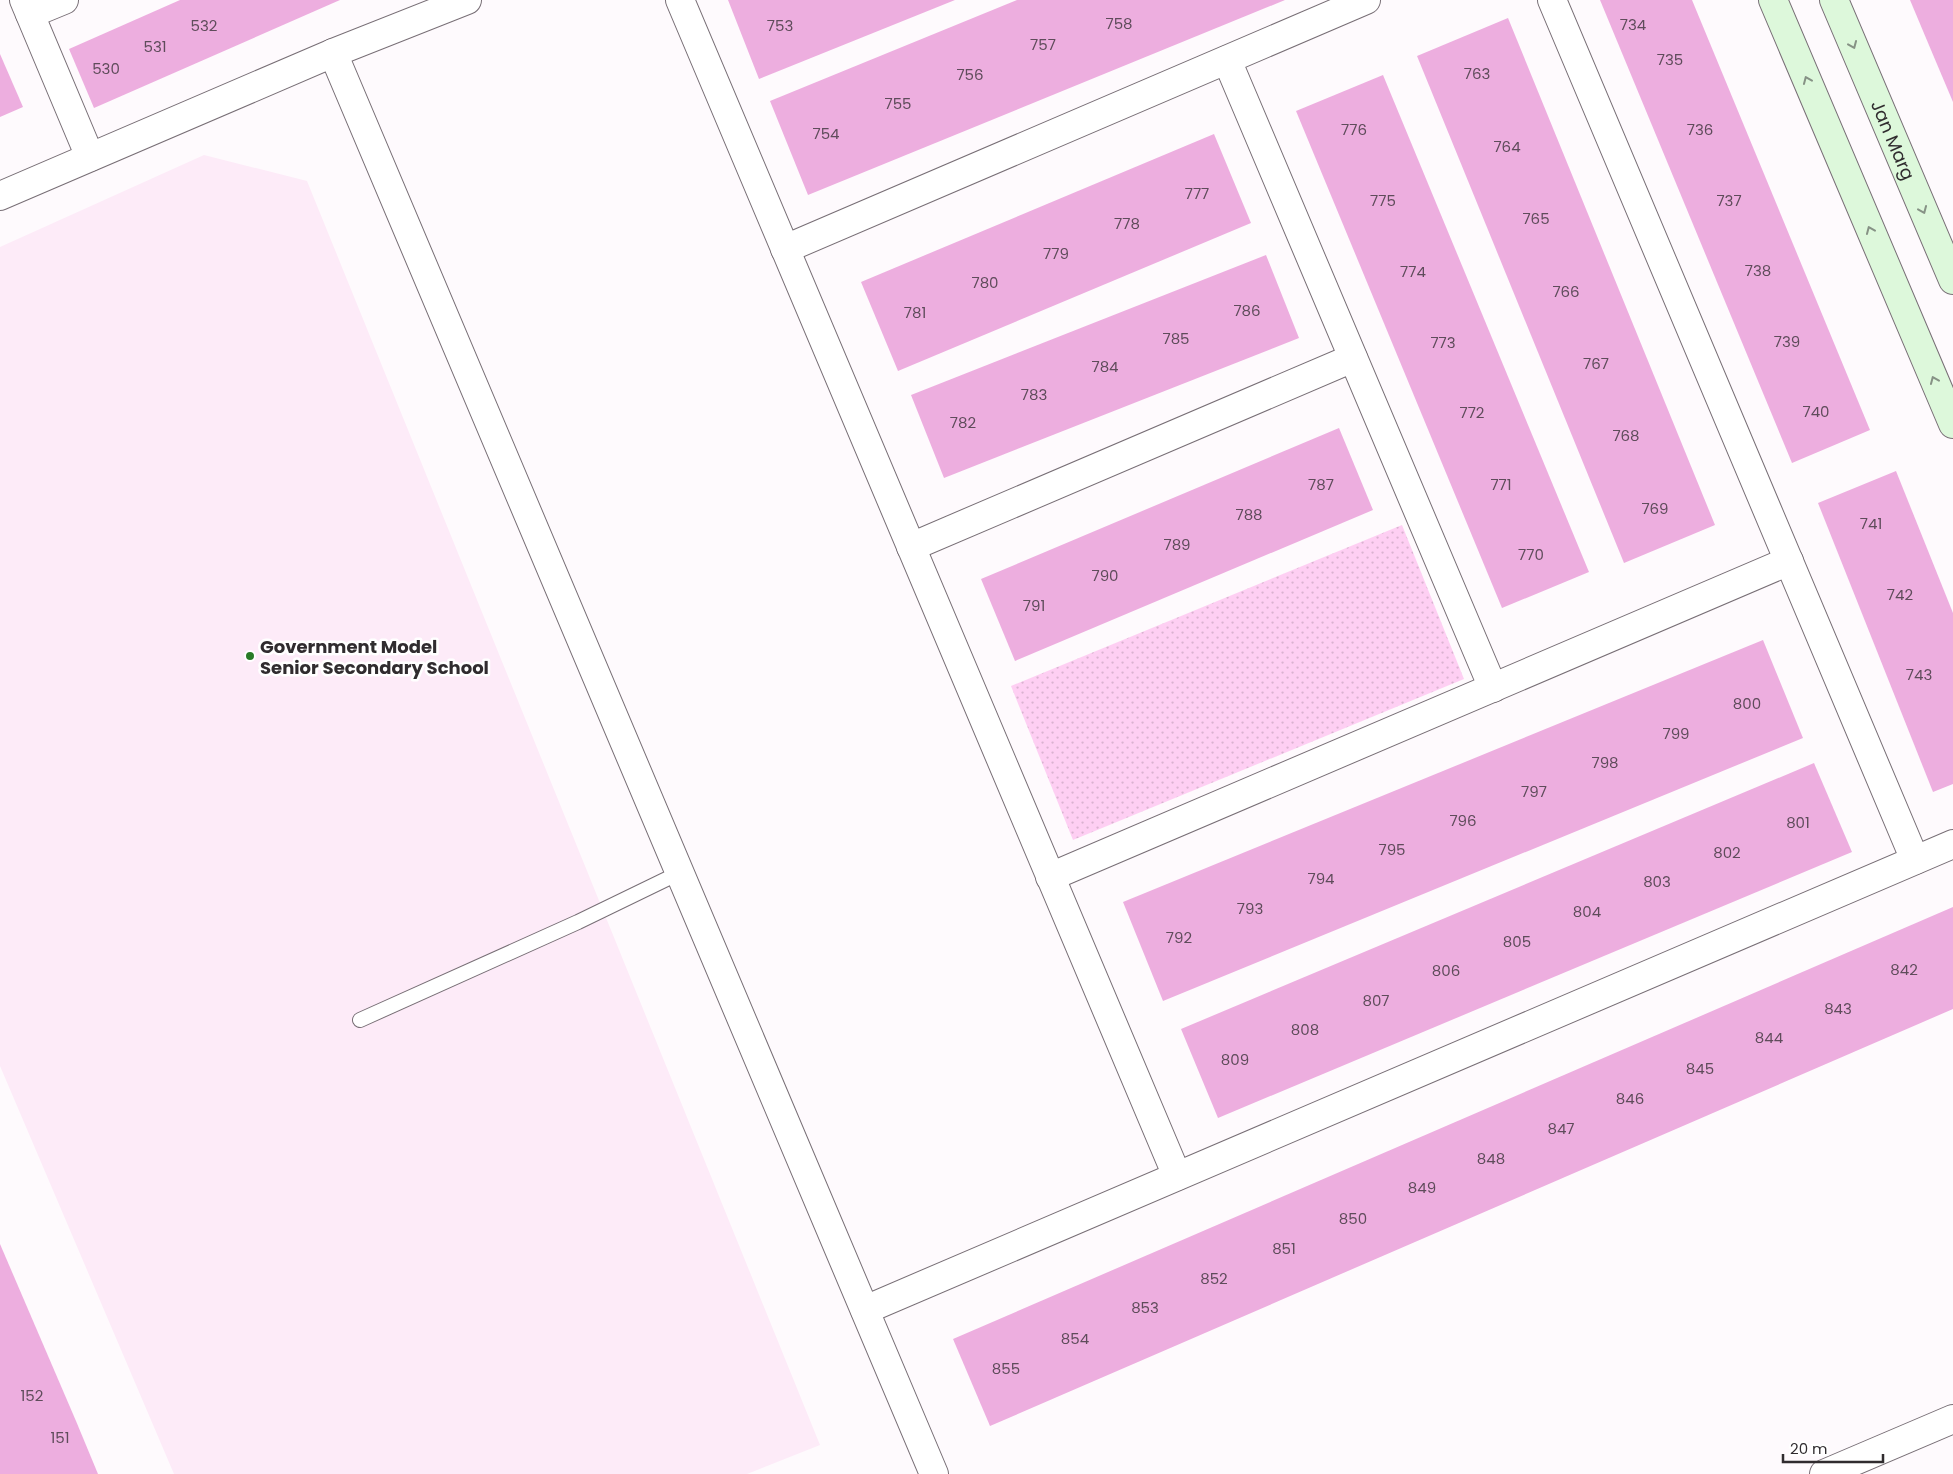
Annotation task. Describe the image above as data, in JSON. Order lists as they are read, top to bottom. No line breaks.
{"streets":{"main road":["Jan Marg"]},"places":["Government Model Senior Secondary School"],"house_numbers":["758","734","532","753","757","531","735","530","763","756","755","776","736","754","764","777","775","737","765","778","779","738","774","780","766","786","781","785","739","773","767","784","783","740","772","782","768","787","771","769","788","741","789","770","790","742","791","743","800","799","798","797","796","801","795","802","794","803","793","804","792","805","842","806","807","843","808","844","809","845","846","847","848","849","850","851","852","853","854","855","152","151"],"scale_bar":"20 m"}
